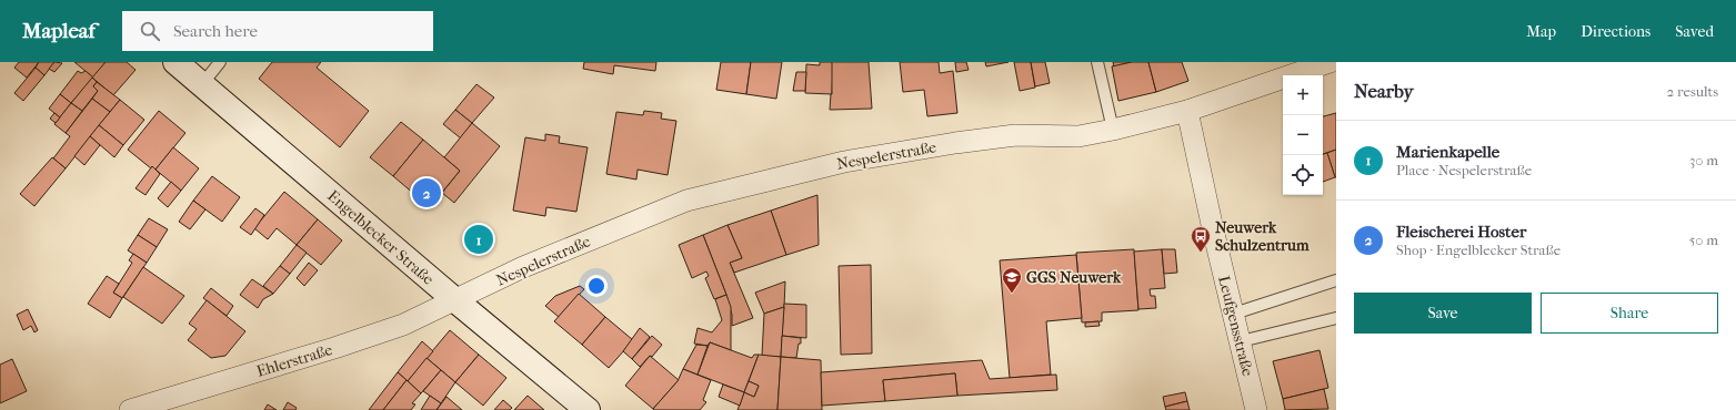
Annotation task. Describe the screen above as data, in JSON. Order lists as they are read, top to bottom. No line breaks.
{"streets":{"street":["Nespelerstraße","Engelblecker Straße","Leufgensstraße","Ehlerstraße"]},"crossings":[["Nespelerstraße","Engelblecker Straße"],["Nespelerstraße","Leufgensstraße"],["Nespelerstraße","Ehlerstraße"],["Engelblecker Straße","Ehlerstraße"]],"places":{"bus stop":["Neuwerk Schulzentrum"],"school or university":["GGS Neuwerk"]},"page":{"header":"Mapleaf","search":"Search here","nav":["Map","Directions","Saved"],"heading":["Nearby","2 results"],"map_buttons":["+","−"],"list":[{"mark":"1","name":"Marienkapelle","note":"Place · Nespelerstraße","value":"30 m"},{"mark":"2","name":"Fleischerei Hoster","note":"Shop · Engelblecker Straße","value":"50 m"}],"pins":["2","1"],"buttons":["Save","Share"]}}
